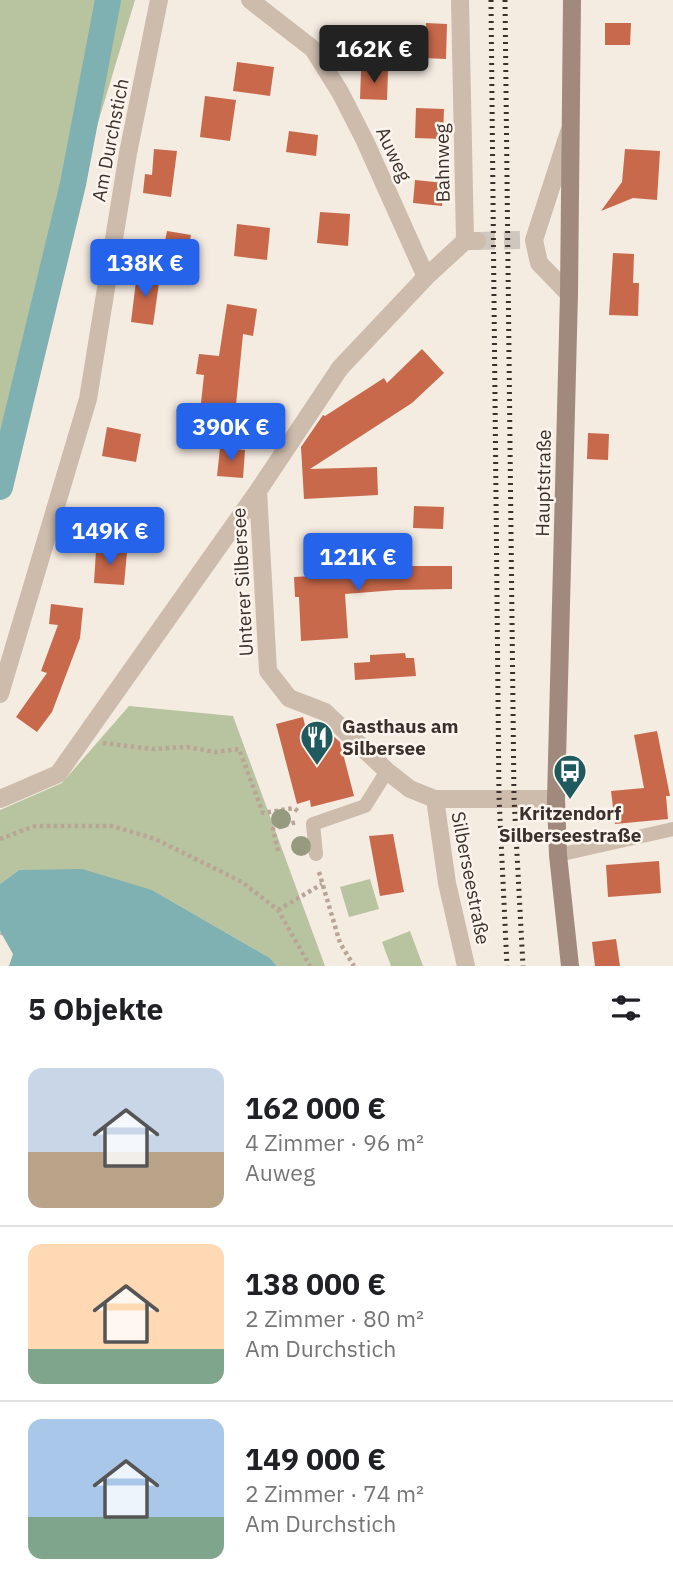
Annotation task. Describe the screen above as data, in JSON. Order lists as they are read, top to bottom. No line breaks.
{"streets":{"main road":["Hauptstraße"],"street":["Am Durchstich","Auweg","Bahnweg","Unterer Silbersee","Silberseestraße"]},"crossings":[["Auweg","Unterer Silbersee"],["Bahnweg","Unterer Silbersee"],["Hauptstraße","Unterer Silbersee"],["Unterer Silbersee","Silberseestraße"]],"places":{"restaurant":["Gasthaus am Silbersee"],"bus stop":["Kritzendorf Silberseestraße"]},"page":{"price":["162K €","138K €","390K €","149K €","121K €"],"heading":"5 Objekte","list":[{"name":"162 000 €","note":"4 Zimmer · 96 m² · Auweg"},{"name":"138 000 €","note":"2 Zimmer · 80 m² · Am Durchstich"},{"name":"149 000 €","note":"2 Zimmer · 74 m² · Am Durchstich"}]}}
